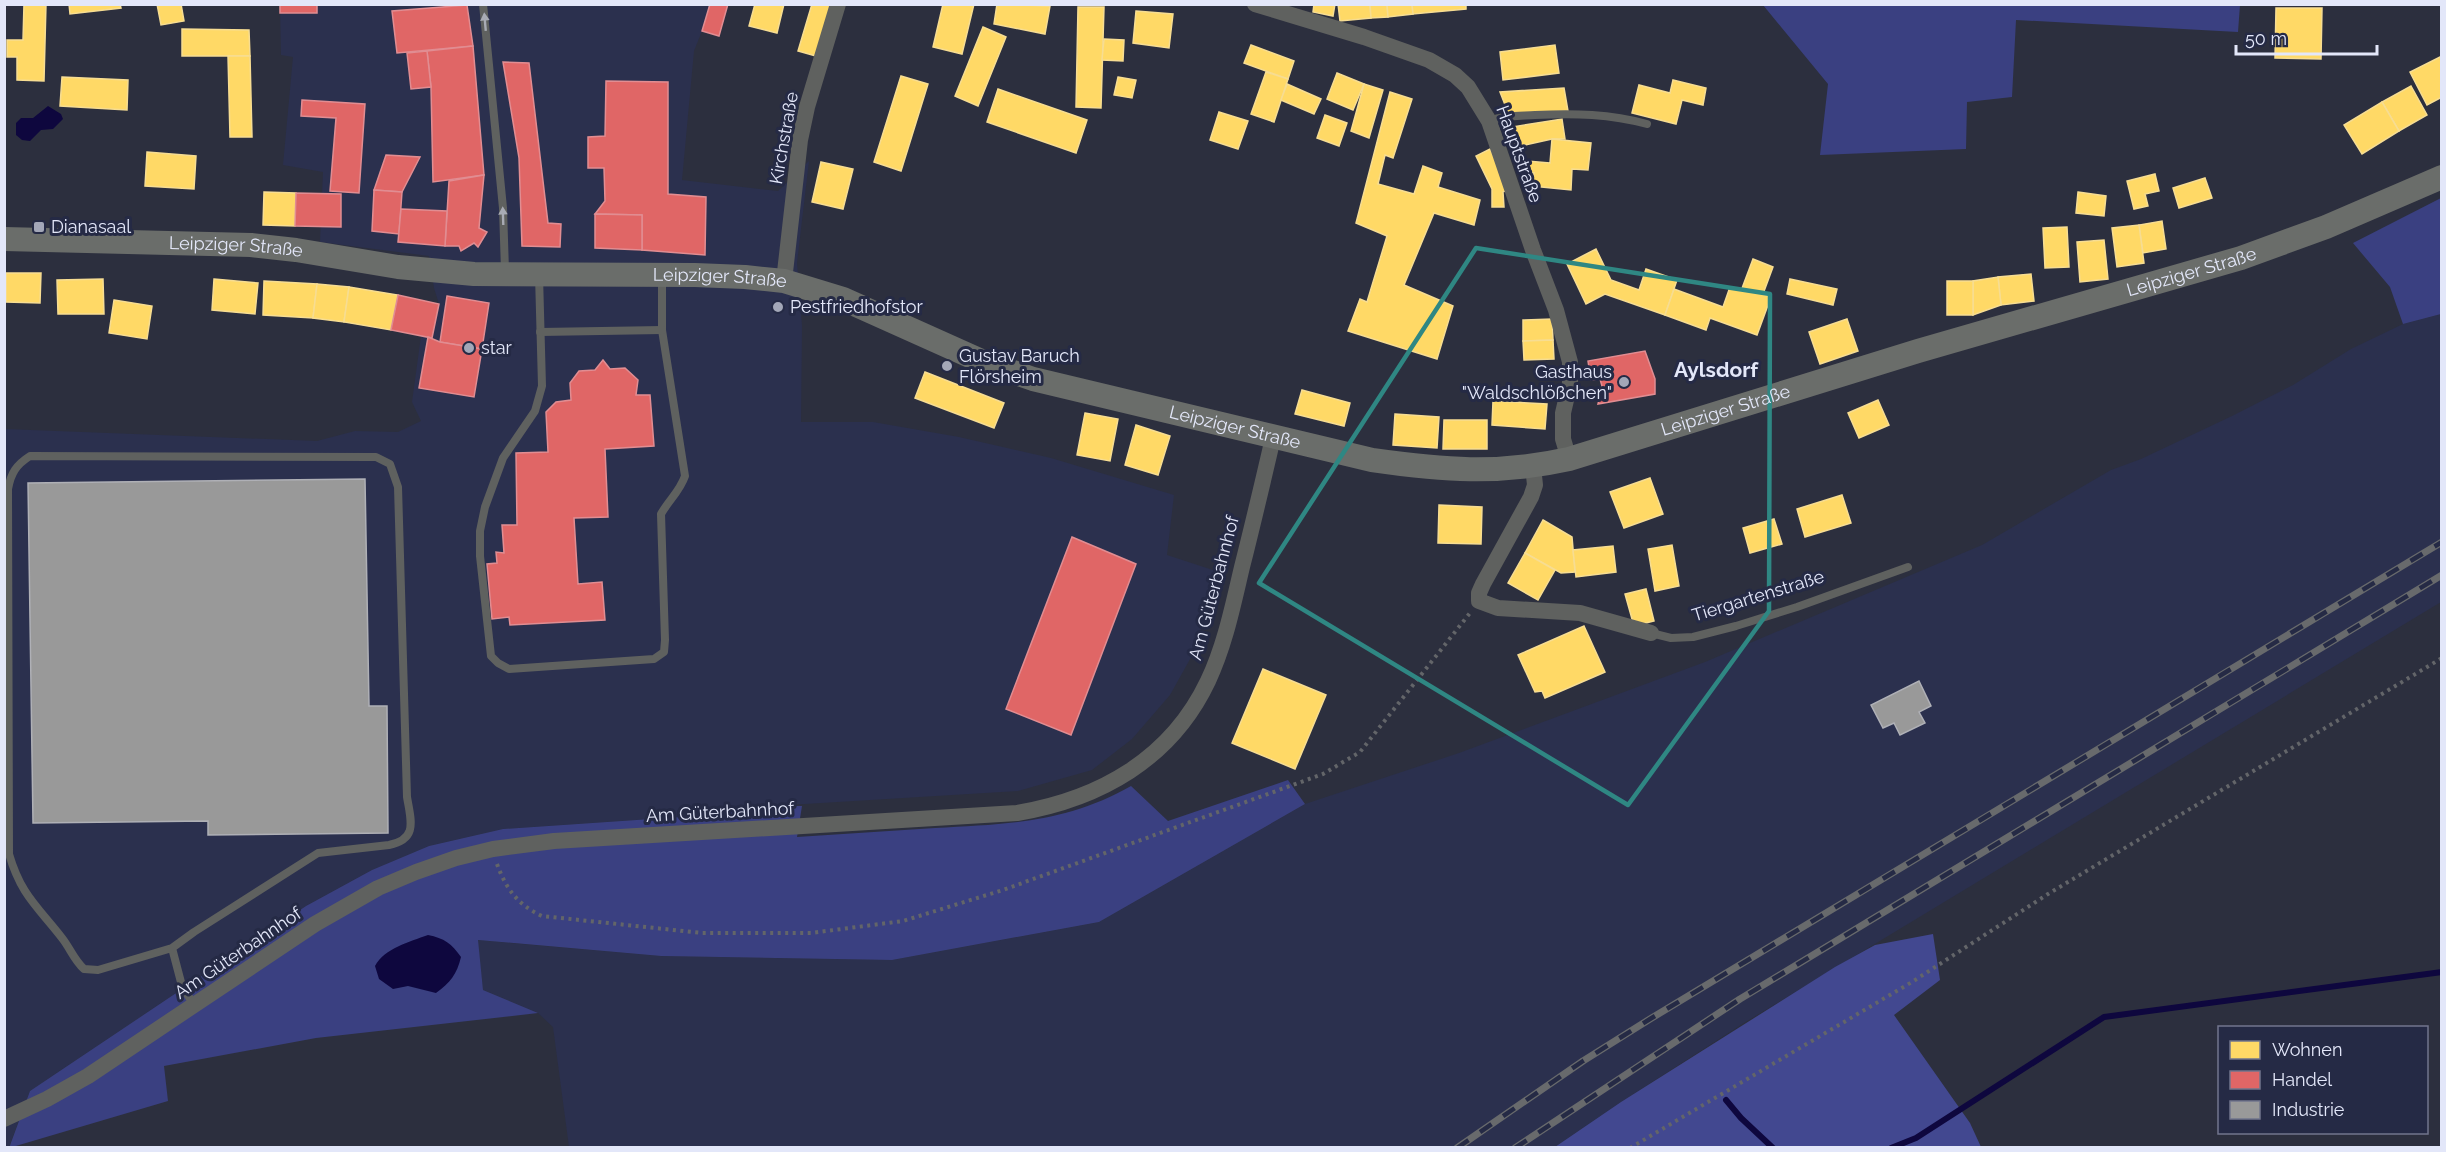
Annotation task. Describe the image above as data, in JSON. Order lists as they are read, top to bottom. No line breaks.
{"streets":{"street":["Kirchstraße","Hauptstraße","Leipziger Straße","Am Güterbahnhof","Tiergartenstraße"]},"crossings":[["Kirchstraße","Leipziger Straße"],["Hauptstraße","Leipziger Straße"],["Leipziger Straße","Am Güterbahnhof"]],"districts":["Aylsdorf"],"places":{"transit":["Dianasaal"],"other":["Pestfriedhofstor","star","Gustav Baruch Flörsheim","Gasthaus \"Waldschlößchen\""]},"legend":["Wohnen","Handel","Industrie"],"scale_bar":"50 m"}
